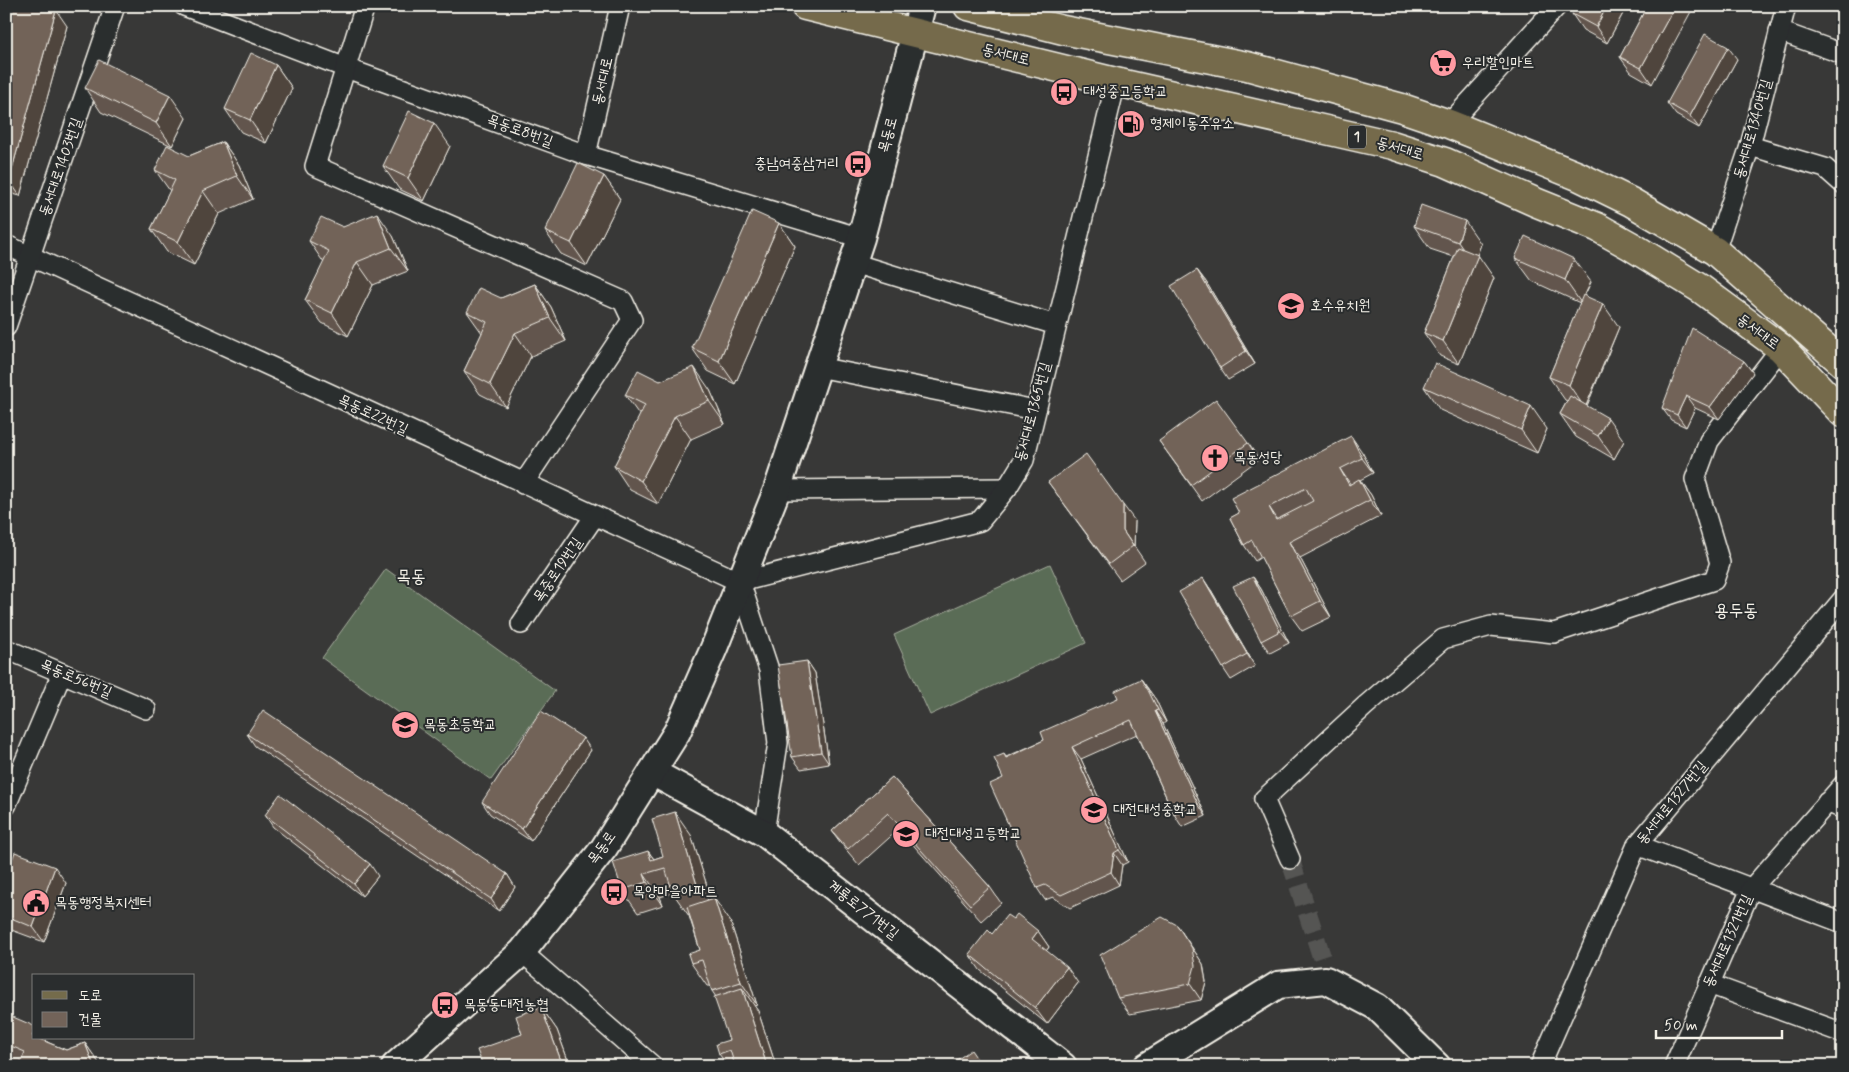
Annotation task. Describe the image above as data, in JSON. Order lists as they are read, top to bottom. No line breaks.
{"streets":{"main road":["동서대로","목동로","1","계룡로771번길"],"street":["동서대로1340번길","목동로8번길","동서대로1403번길","동서대로1365번길","목동로22번길","목중로19번길","목동로56번길","동서대로1327번길","동서대로1321번길"]},"crossings":[["동서대로","동서대로1340번길"],["동서대로","목동로8번길"],["동서대로","목동로"],["동서대로","동서대로1365번길"],["목동로8번길","목동로"],["목동로","동서대로1365번길"],["목동로","목동로22번길"],["목동로","계룡로771번길"],["동서대로1403번길","목동로22번길"],["동서대로1365번길","목동로22번길"],["목동로22번길","목중로19번길"]],"districts":["목동","용두동"],"places":{"supermarket":["우리할인마트"],"bus stop":["대성중고등학교","충남여중삼거리","목양마을아파트","목동동대전농협"],"fuel station":["형제이동주유소"],"school or university":["호수유치원","목동초등학교","대전대성중학교","대전대성고등학교"],"church":["목동성당"],"public building":["목동행정복지센터"]},"legend":["도로","건물"],"scale_bar":"50 m"}
